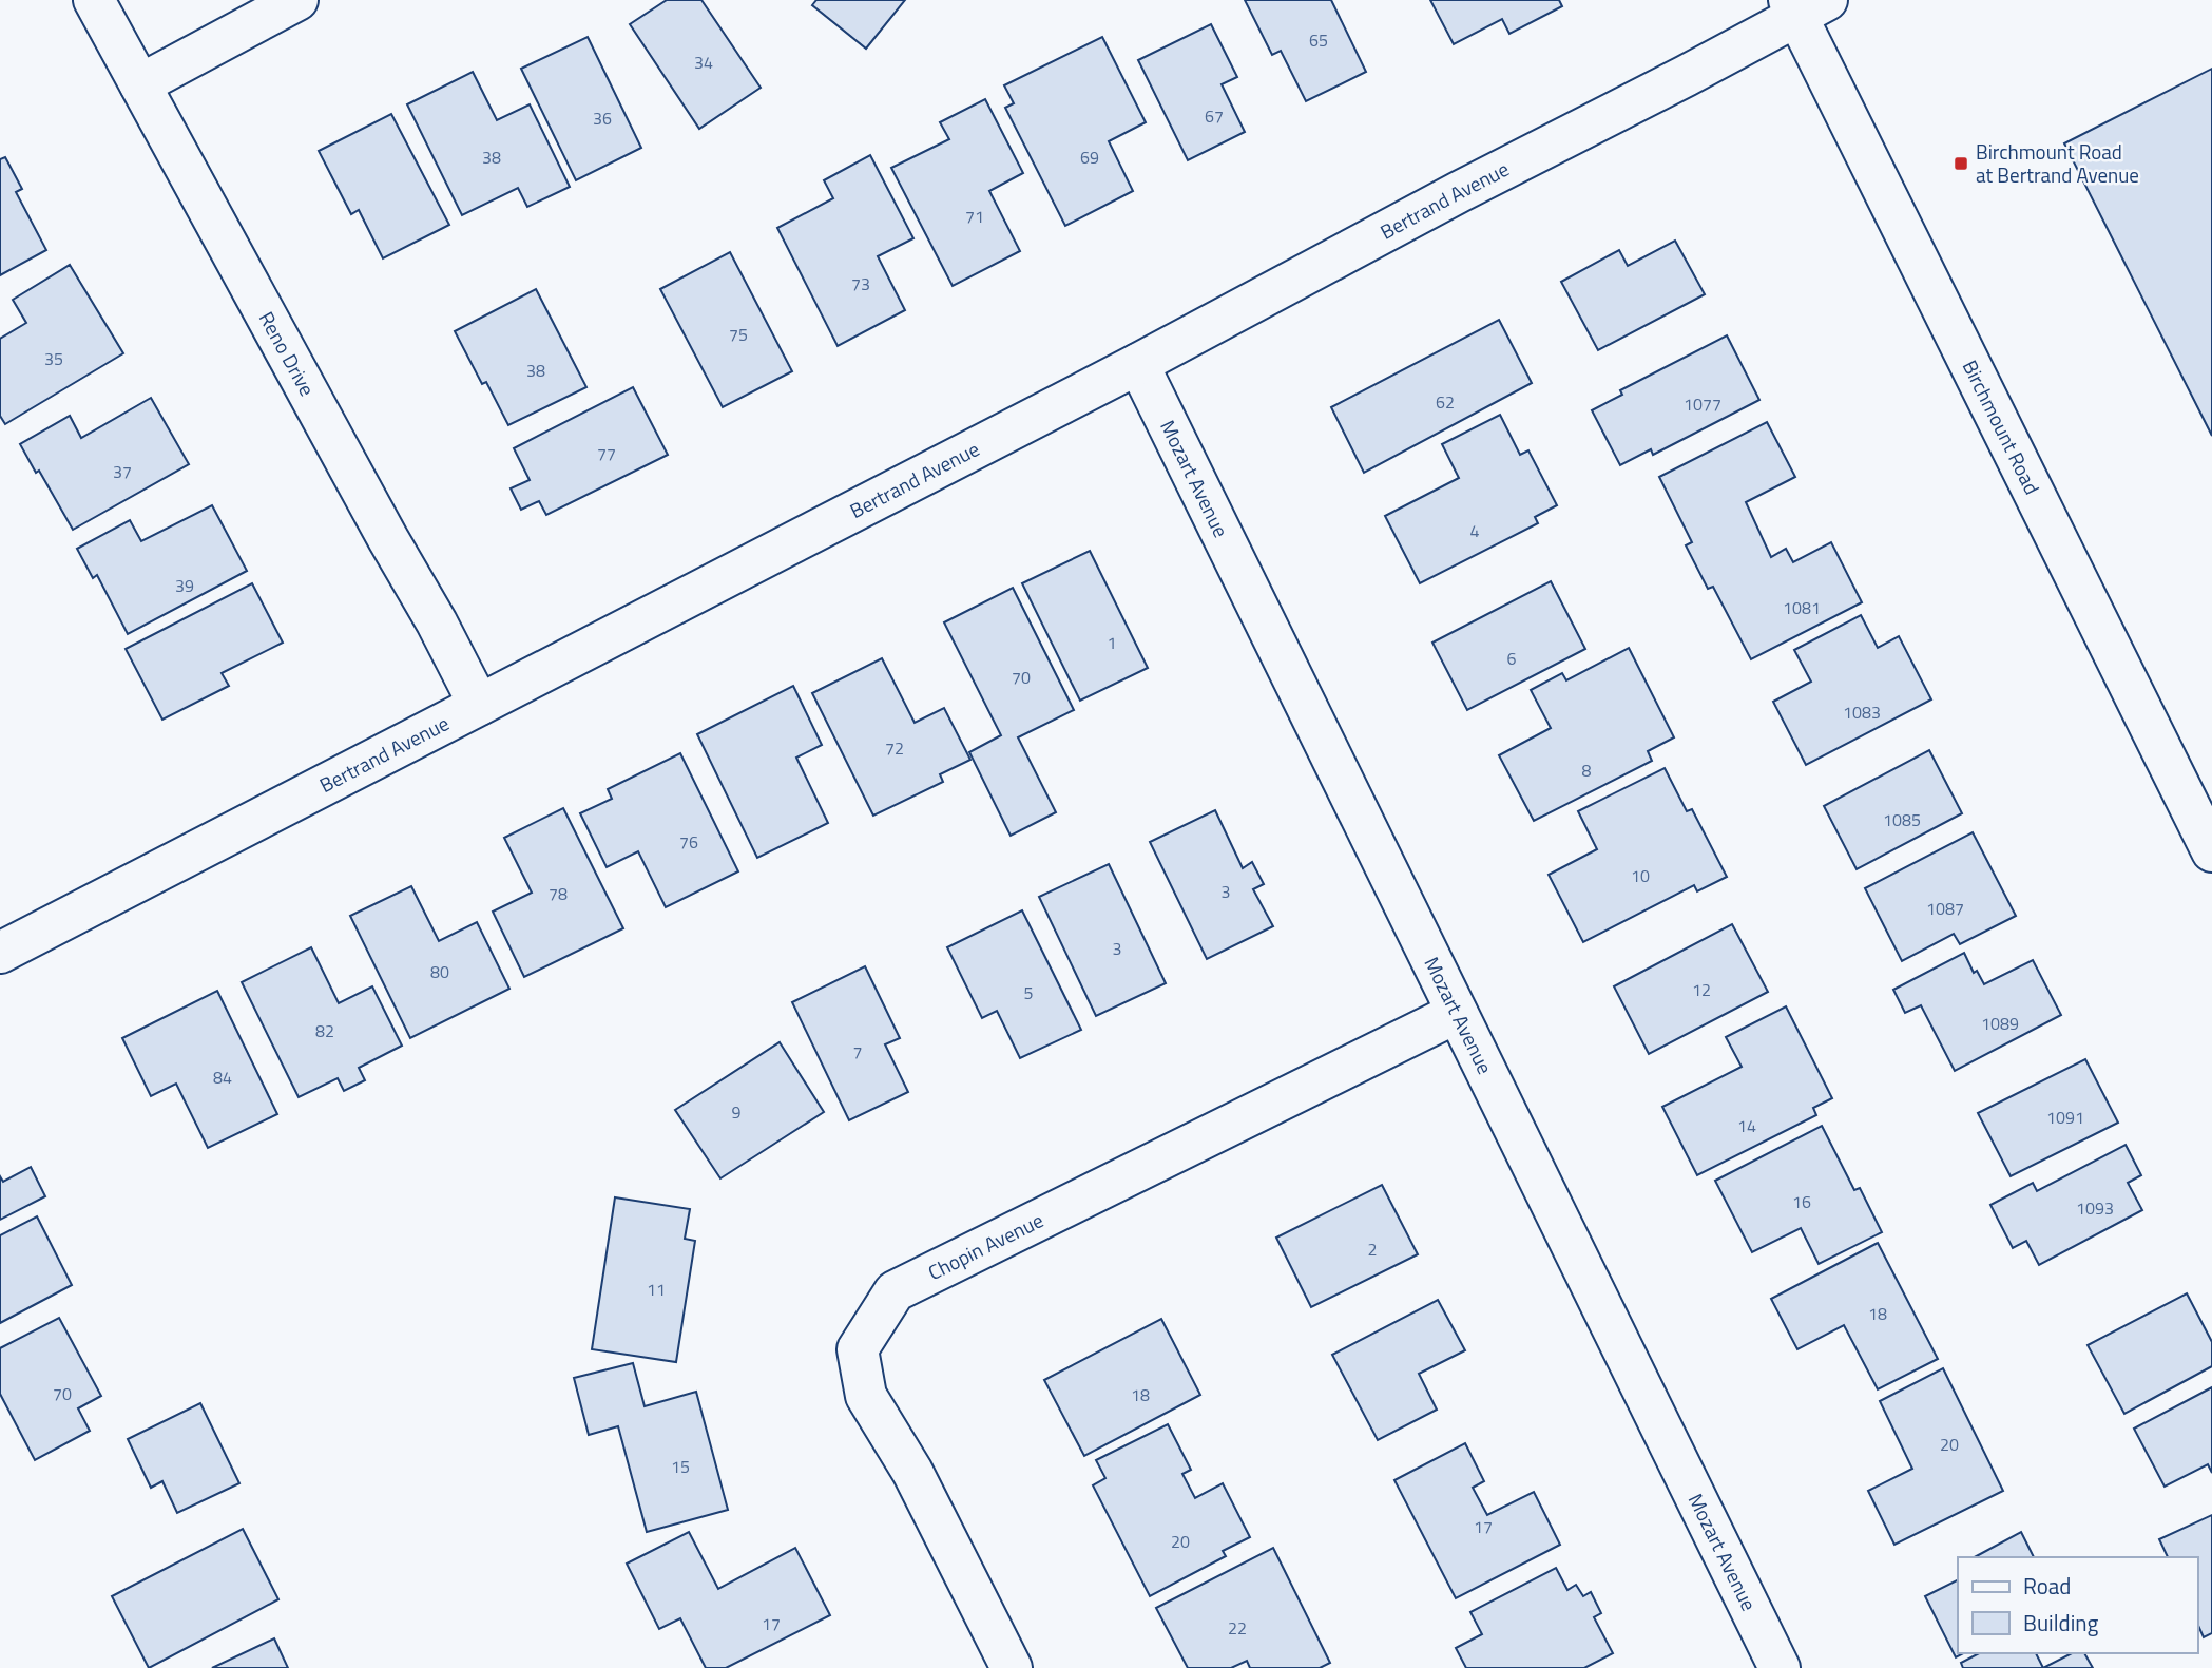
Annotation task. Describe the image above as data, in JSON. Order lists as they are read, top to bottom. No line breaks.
{"streets":{"street":["Bertrand Avenue","Reno Drive","Birchmount Road","Mozart Avenue","Chopin Avenue"]},"crossings":[["Bertrand Avenue","Reno Drive"],["Bertrand Avenue","Birchmount Road"],["Bertrand Avenue","Mozart Avenue"],["Mozart Avenue","Chopin Avenue"]],"places":{"transit":["Birchmount Road at Bertrand Avenue"]},"house_numbers":["65","34","67","36","38","69","71","73","75","35","38","62","1077","77","37","4","39","1081","1","6","70","1083","72","8","1085","76","10","3","78","1087","3","80","12","5","1089","82","7","84","9","1091","14","16","1093","2","11","18","70","18","20","15","17","20","17","22"],"legend":["Road","Building"]}
